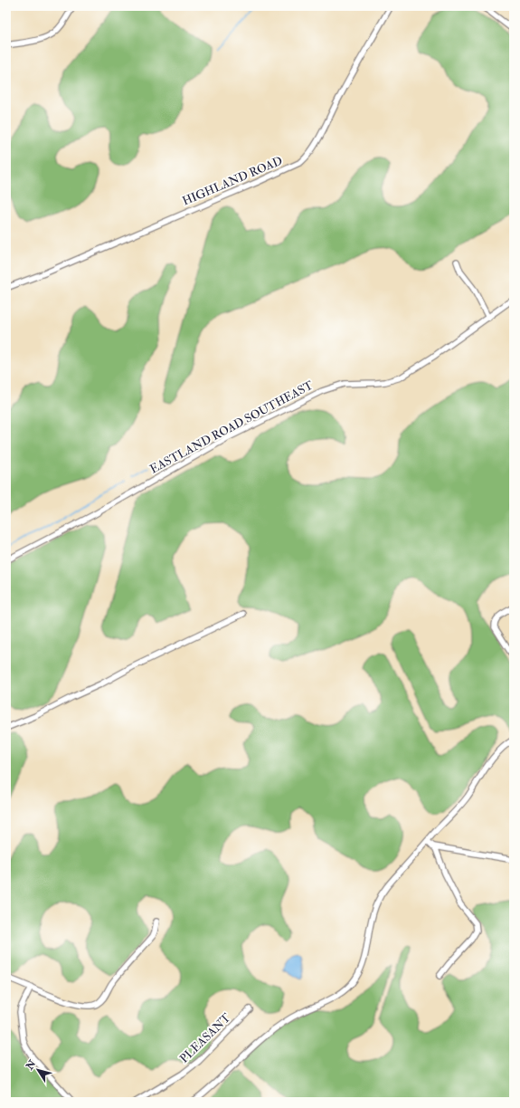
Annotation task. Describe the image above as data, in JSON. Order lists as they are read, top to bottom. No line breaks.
{"streets":{"street":["HIGHLAND ROAD","EASTLAND ROAD SOUTHEAST","PLEASANT"]},"north":"top left"}
